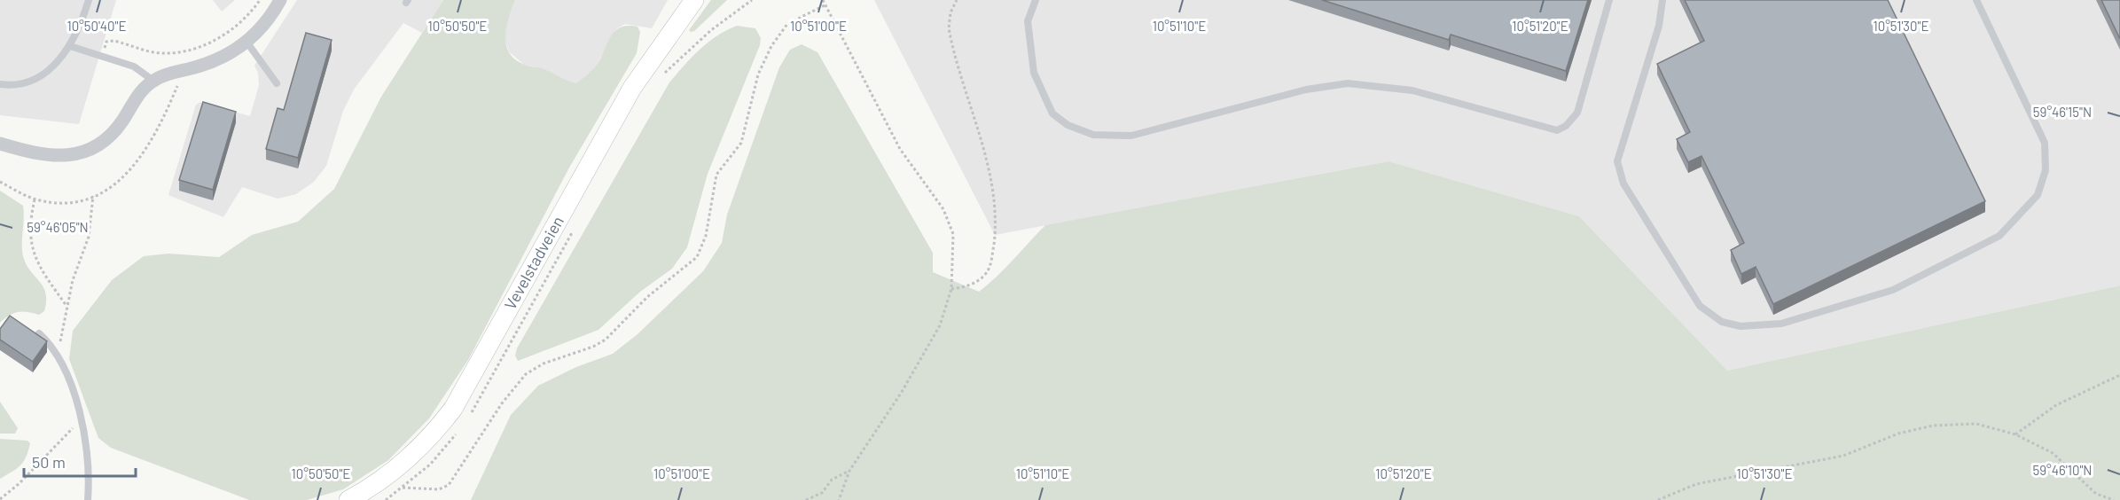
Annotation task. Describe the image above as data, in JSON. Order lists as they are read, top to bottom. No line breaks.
{"streets":{"main road":["Vevelstadveien"]},"scale_bar":"50 m","coordinates":["10°50'40\"E","10°50'50\"E","10°51'00\"E","10°51'10\"E","10°51'20\"E","10°51'30\"E","59°46'15\"N","59°46'05\"N","59°46'10\"N"]}
